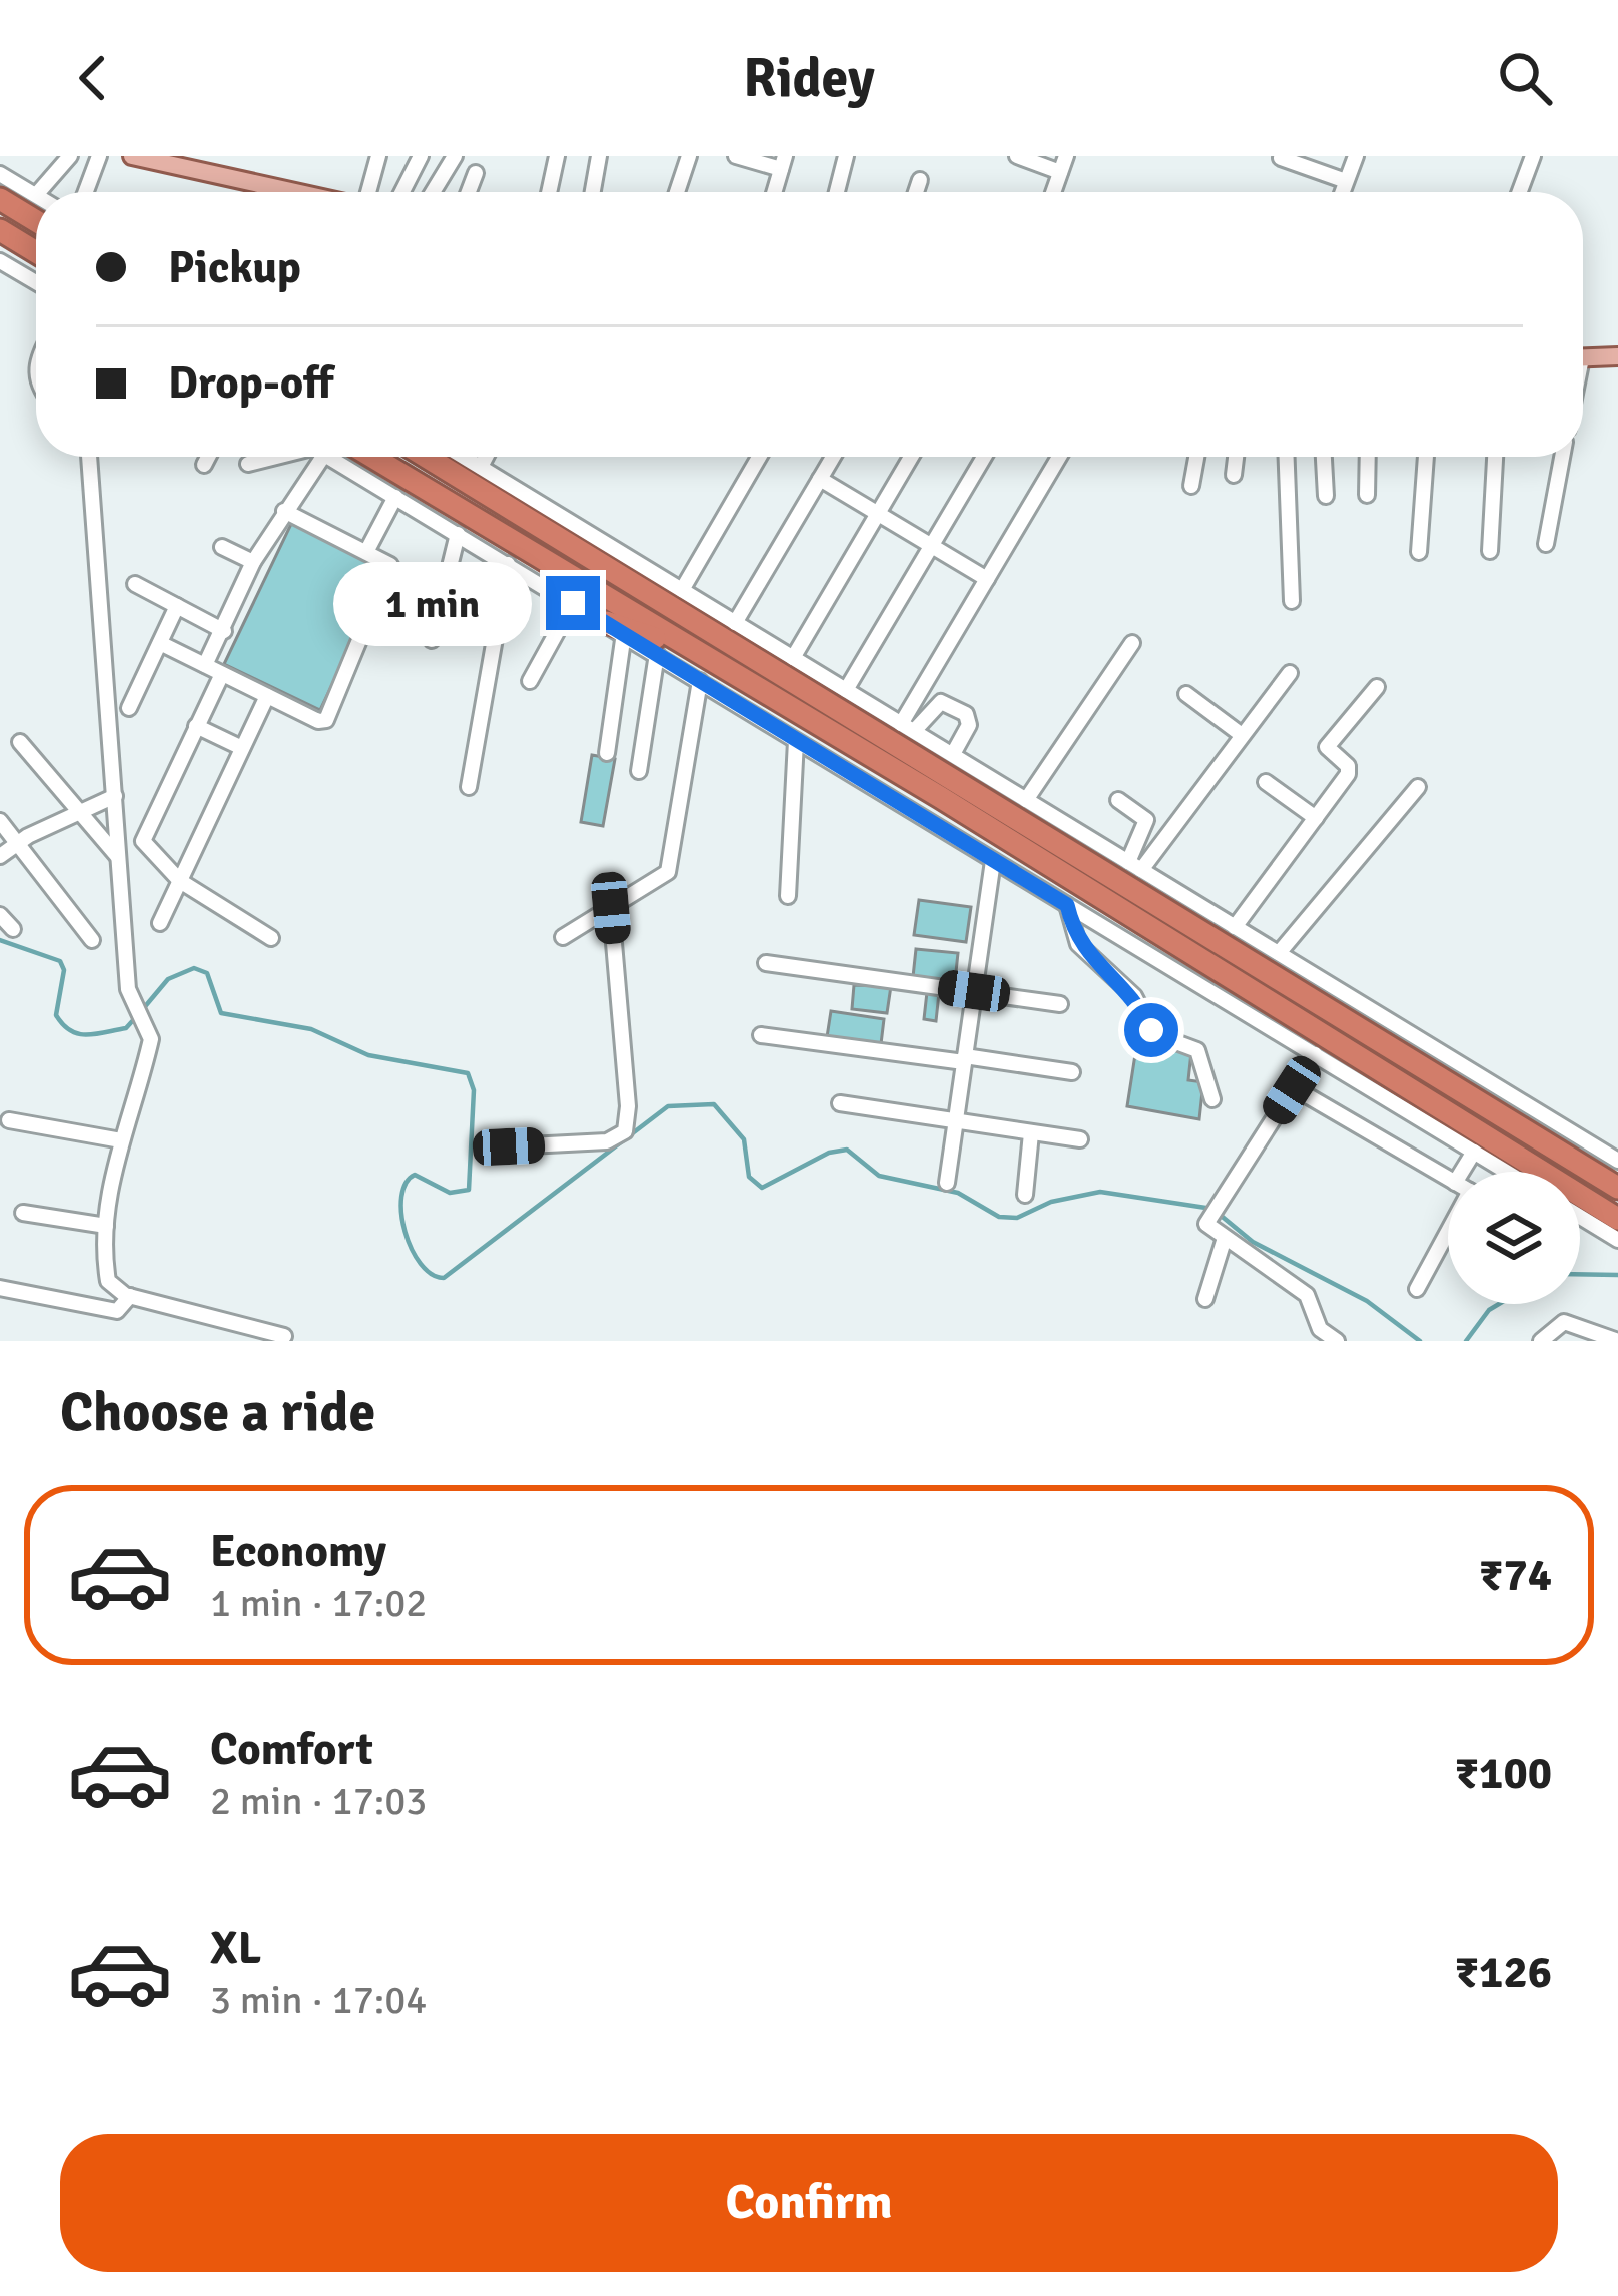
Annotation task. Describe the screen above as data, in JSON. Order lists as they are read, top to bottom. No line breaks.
{"page":{"header":"Ridey","banner":["Pickup","Drop-off"],"bubble":"1 min","heading":"Choose a ride","list":[{"name":"Economy","note":"1 min · 17:02","value":"₹74"},{"name":"Comfort","note":"2 min · 17:03","value":"₹100"},{"name":"XL","note":"3 min · 17:04","value":"₹126"}],"buttons":"Confirm"}}
